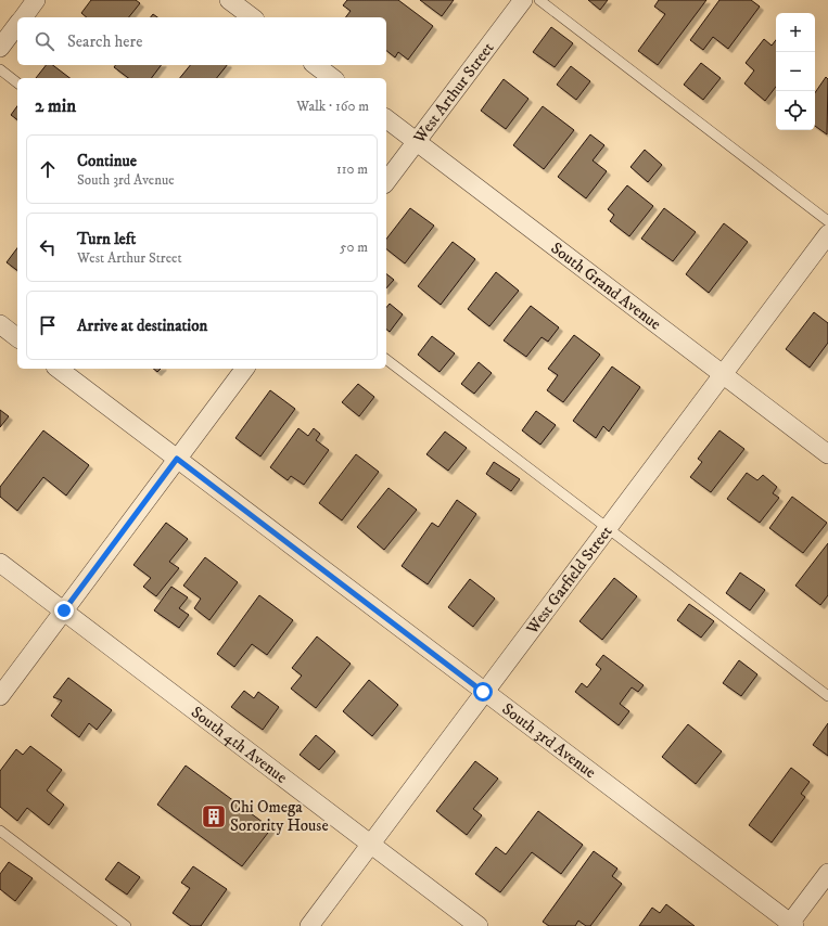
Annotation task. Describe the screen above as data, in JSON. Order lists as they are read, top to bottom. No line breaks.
{"streets":{"street":["West Arthur Street","South Grand Avenue","West Garfield Street","South 3rd Avenue","South 4th Avenue"]},"crossings":[["West Arthur Street","South Grand Avenue"],["South Grand Avenue","West Garfield Street"],["West Garfield Street","South 3rd Avenue"],["West Garfield Street","South 4th Avenue"]],"places":{"building":["Chi Omega Sorority House"]},"page":{"map_buttons":["+","−"],"search":"Search here","heading":["2 min","Walk · 160 m"],"list":[["Continue","South 3rd Avenue","110 m"],["Turn left","West Arthur Street","50 m"],"Arrive at destination"]}}
